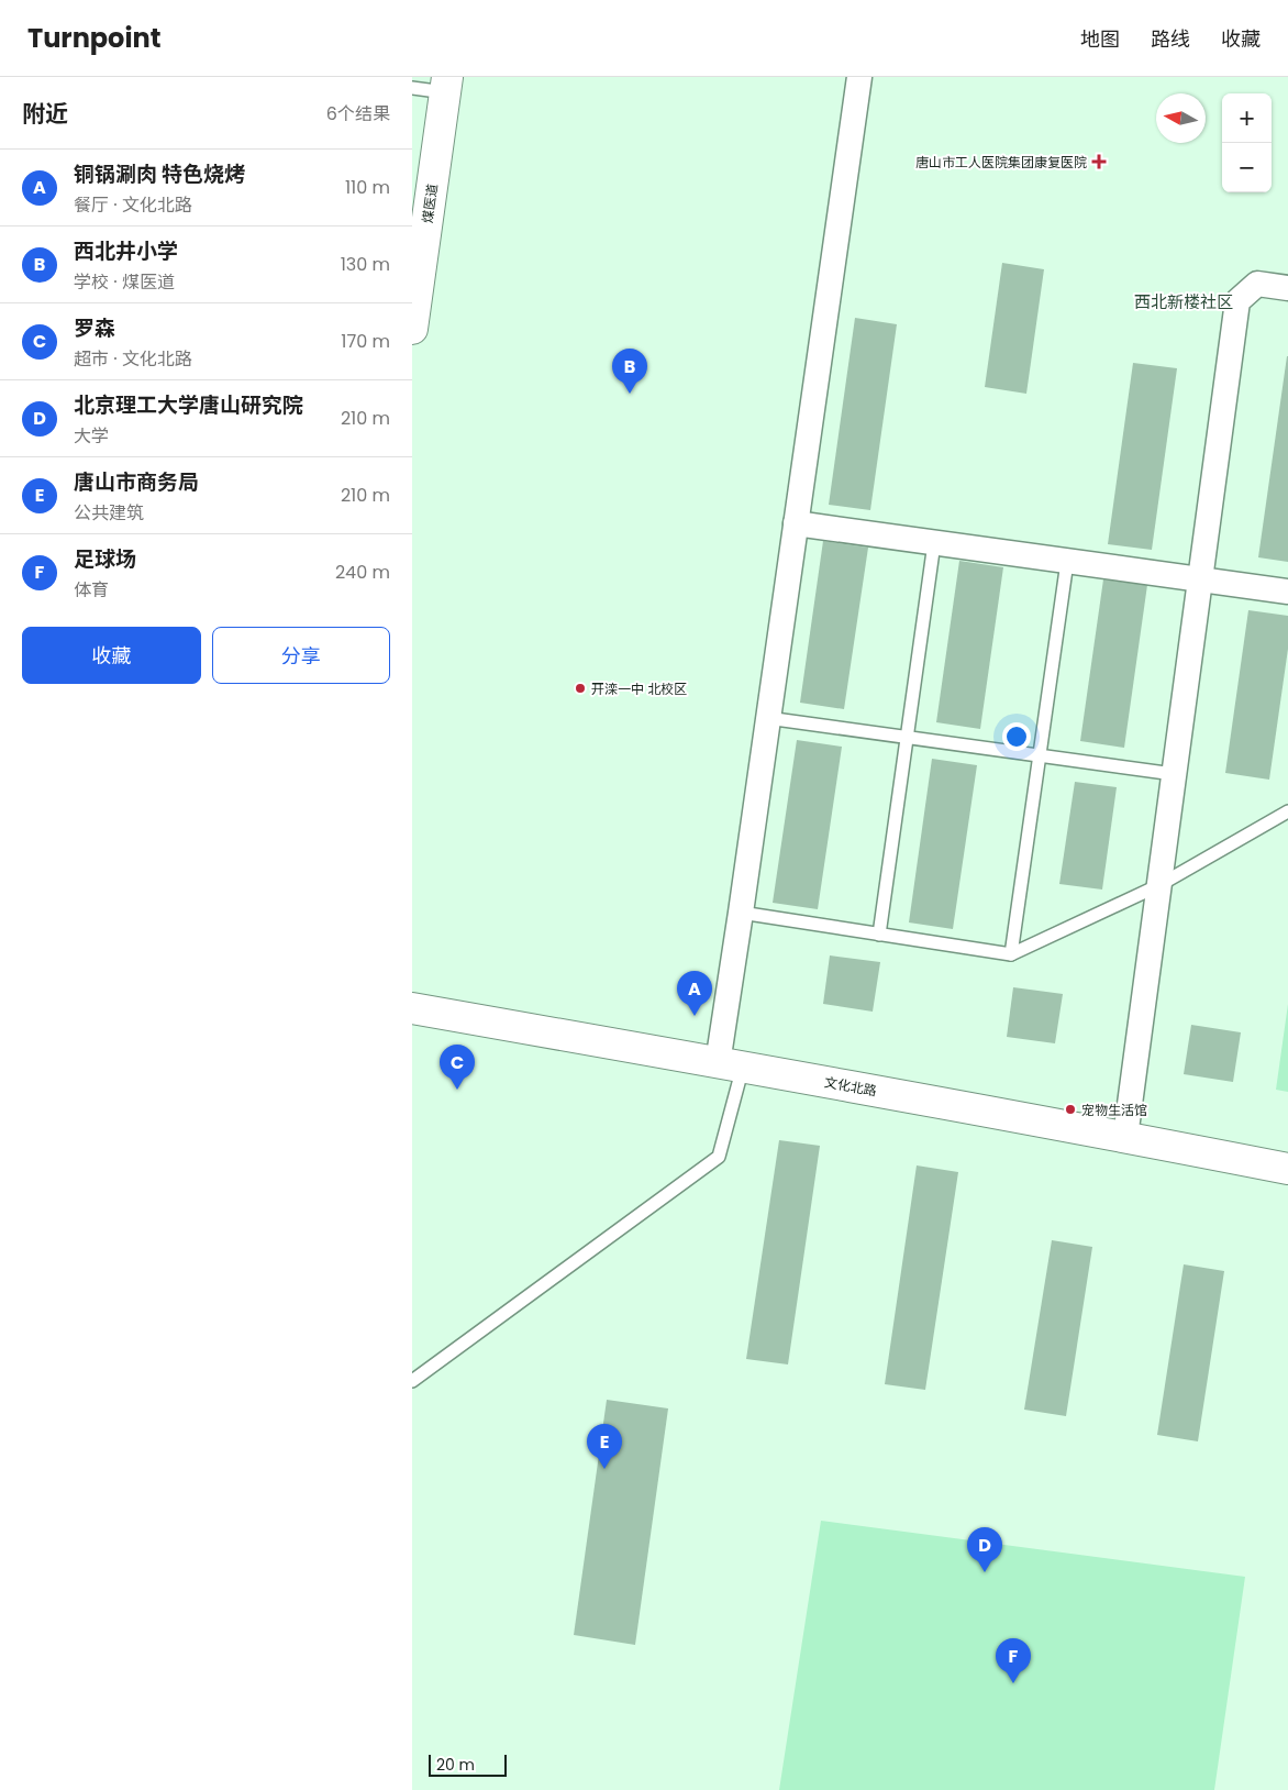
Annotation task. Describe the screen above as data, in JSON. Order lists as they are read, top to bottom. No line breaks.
{"streets":{"street":["煤医道","文化北路"]},"districts":["西北新楼社区"],"places":{"health":["唐山市工人医院集团康复医院"],"other":["开滦一中 北校区","宠物生活馆"]},"scale_bar":"20 m","north":"left","page":{"header":"Turnpoint","nav":["地图","路线","收藏"],"heading":["附近","6个结果"],"map_buttons":["+","−"],"list":[{"mark":"A","name":"铜锅涮肉 特色烧烤","note":"餐厅 · 文化北路","value":"110 m"},{"mark":"B","name":"西北井小学","note":"学校 · 煤医道","value":"130 m"},{"mark":"C","name":"罗森","note":"超市 · 文化北路","value":"170 m"},{"mark":"D","name":"北京理工大学唐山研究院","note":"大学","value":"210 m"},{"mark":"E","name":"唐山市商务局","note":"公共建筑","value":"210 m"},{"mark":"F","name":"足球场","note":"体育","value":"240 m"}],"pins":["B","A","C","E","D","F"],"buttons":["收藏","分享"],"scale":"20 m"}}
